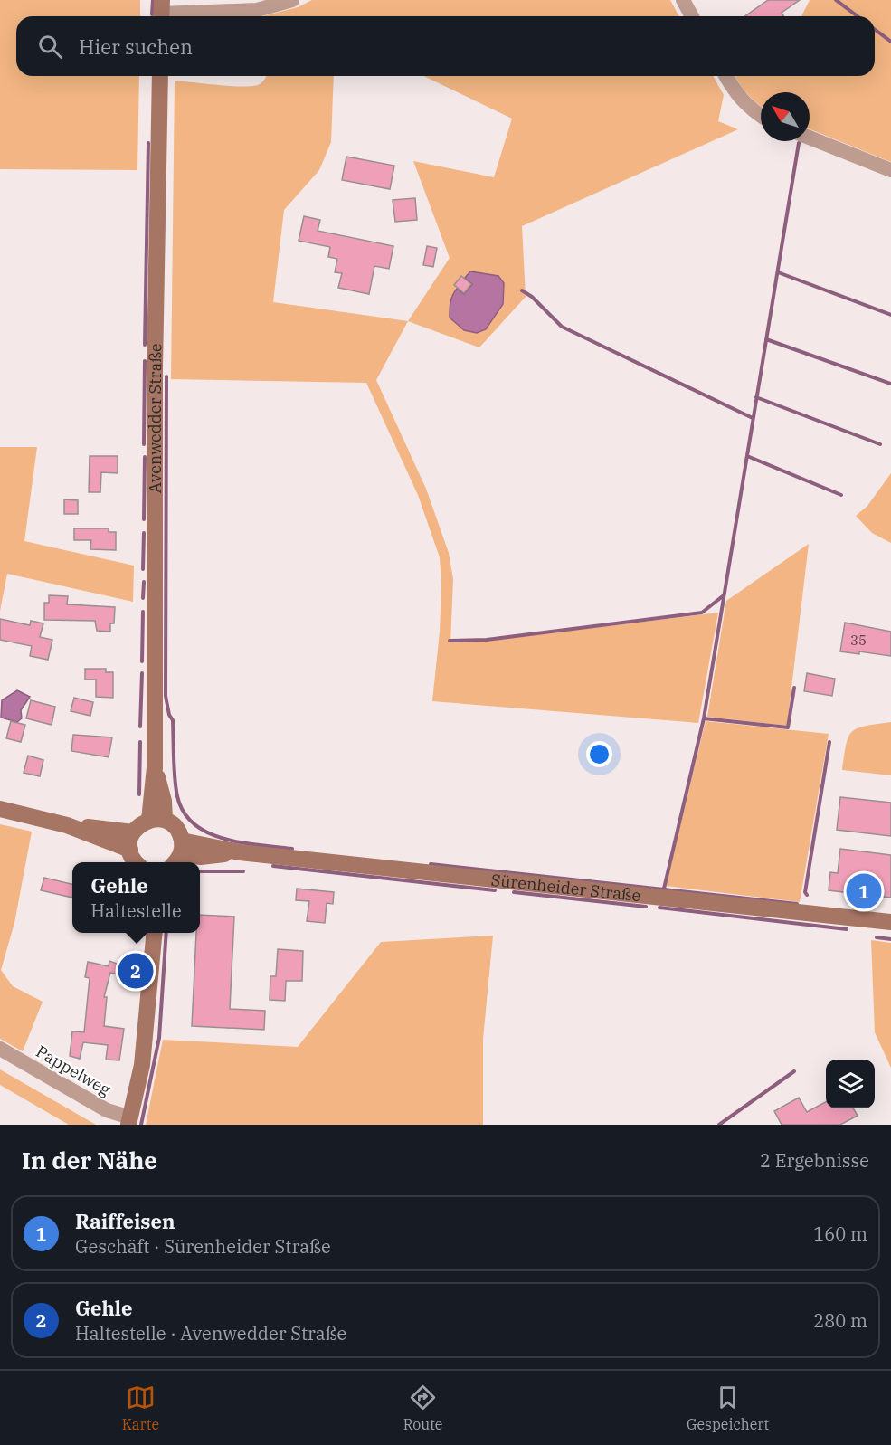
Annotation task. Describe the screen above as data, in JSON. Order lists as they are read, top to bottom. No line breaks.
{"streets":{"main road":["Avenwedder Straße","Sürenheider Straße"],"street":["Pappelweg"]},"house_numbers":["35"],"north":"top left","page":{"search":"Hier suchen","popup":["Gehle","Haltestelle"],"pins":["1","2"],"heading":["In der Nähe","2 Ergebnisse"],"list":[{"mark":"1","name":"Raiffeisen","note":"Geschäft · Sürenheider Straße","value":"160 m"},{"mark":"2","name":"Gehle","note":"Haltestelle · Avenwedder Straße","value":"280 m"}],"nav":["Karte","Route","Gespeichert"]}}
